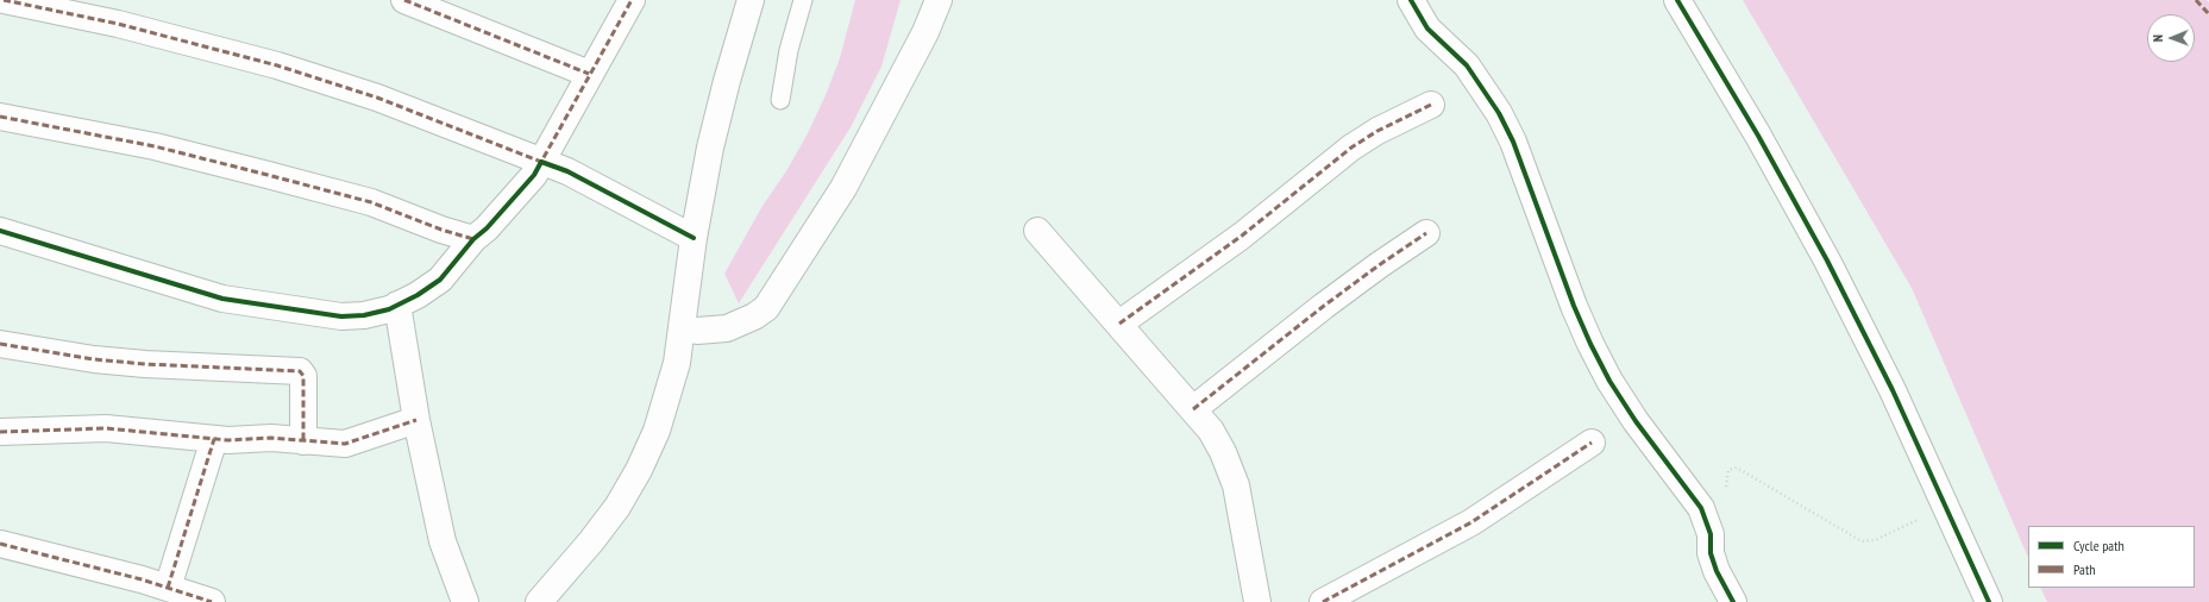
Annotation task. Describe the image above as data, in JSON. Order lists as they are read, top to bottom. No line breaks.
{"legend":["Cycle path","Path"],"north":"left"}
